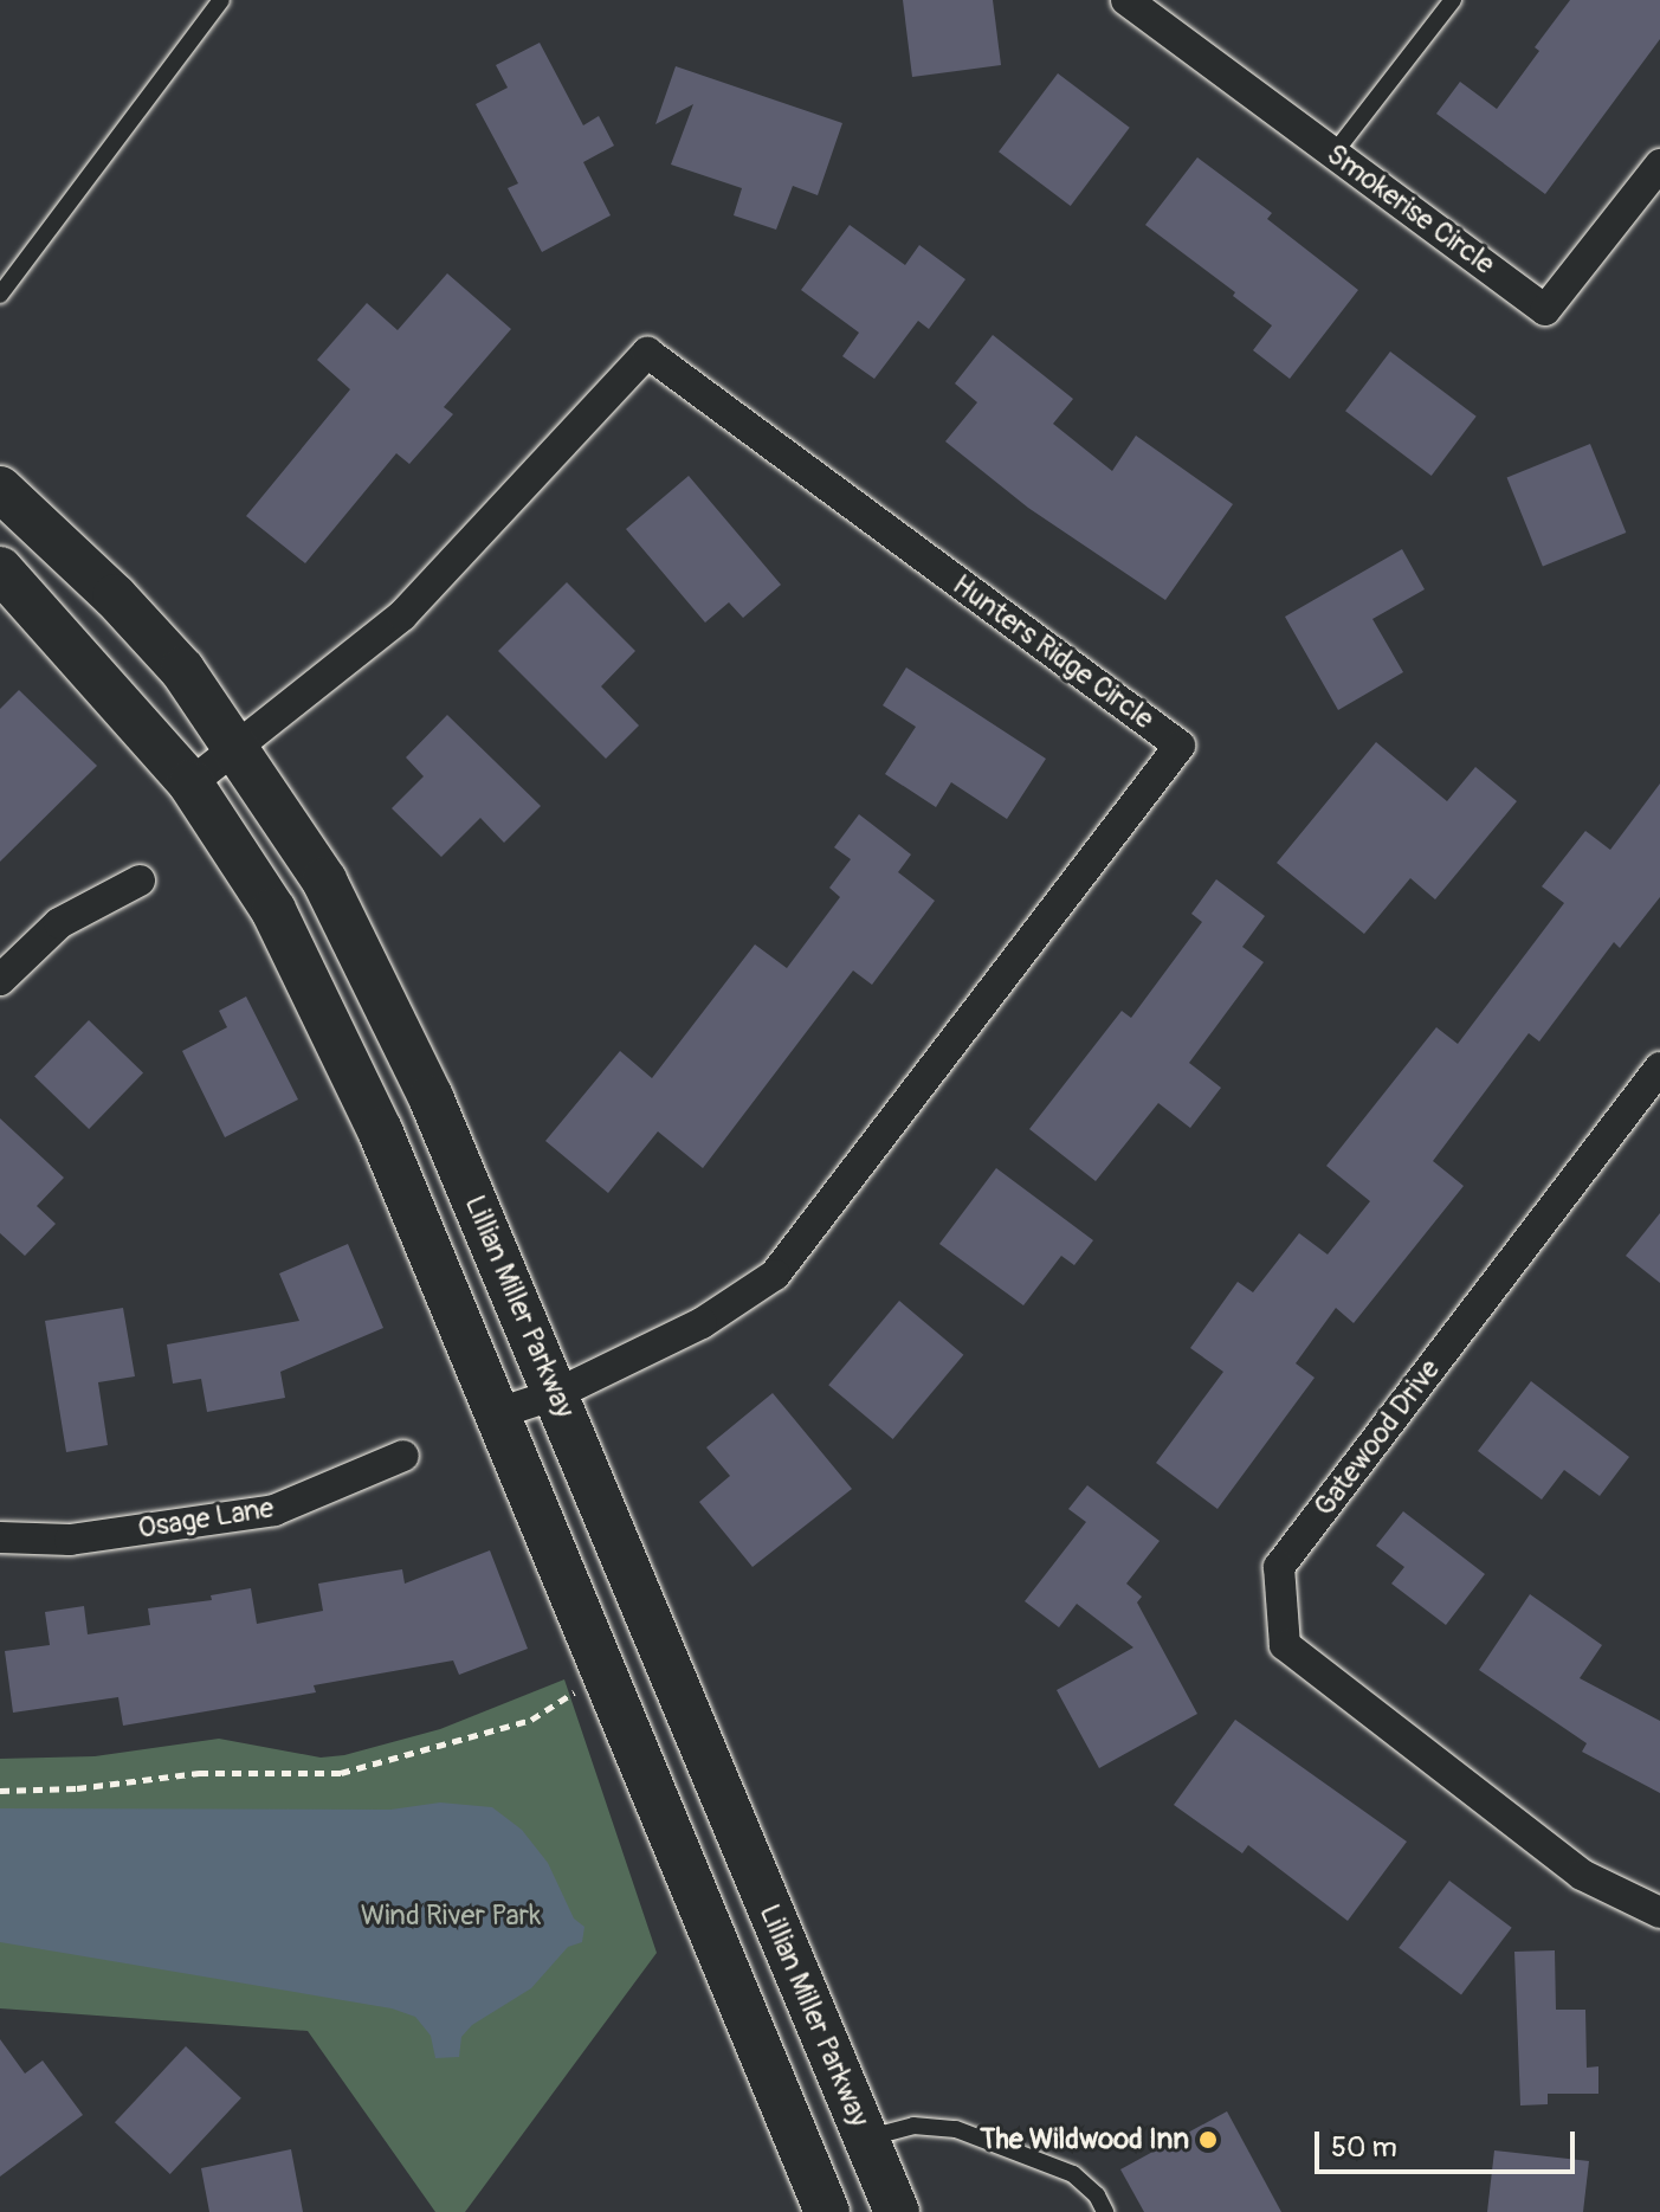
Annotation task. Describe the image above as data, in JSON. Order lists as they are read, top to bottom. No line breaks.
{"streets":{"main road":["Lillian Miller Parkway"],"street":["Smokerise Circle","Hunters Ridge Circle","Gatewood Drive","Osage Lane"]},"crossings":[["Hunters Ridge Circle","Lillian Miller Parkway"]],"parks":["Wind River Park"],"places":["The Wildwood Inn"],"scale_bar":"50 m"}
